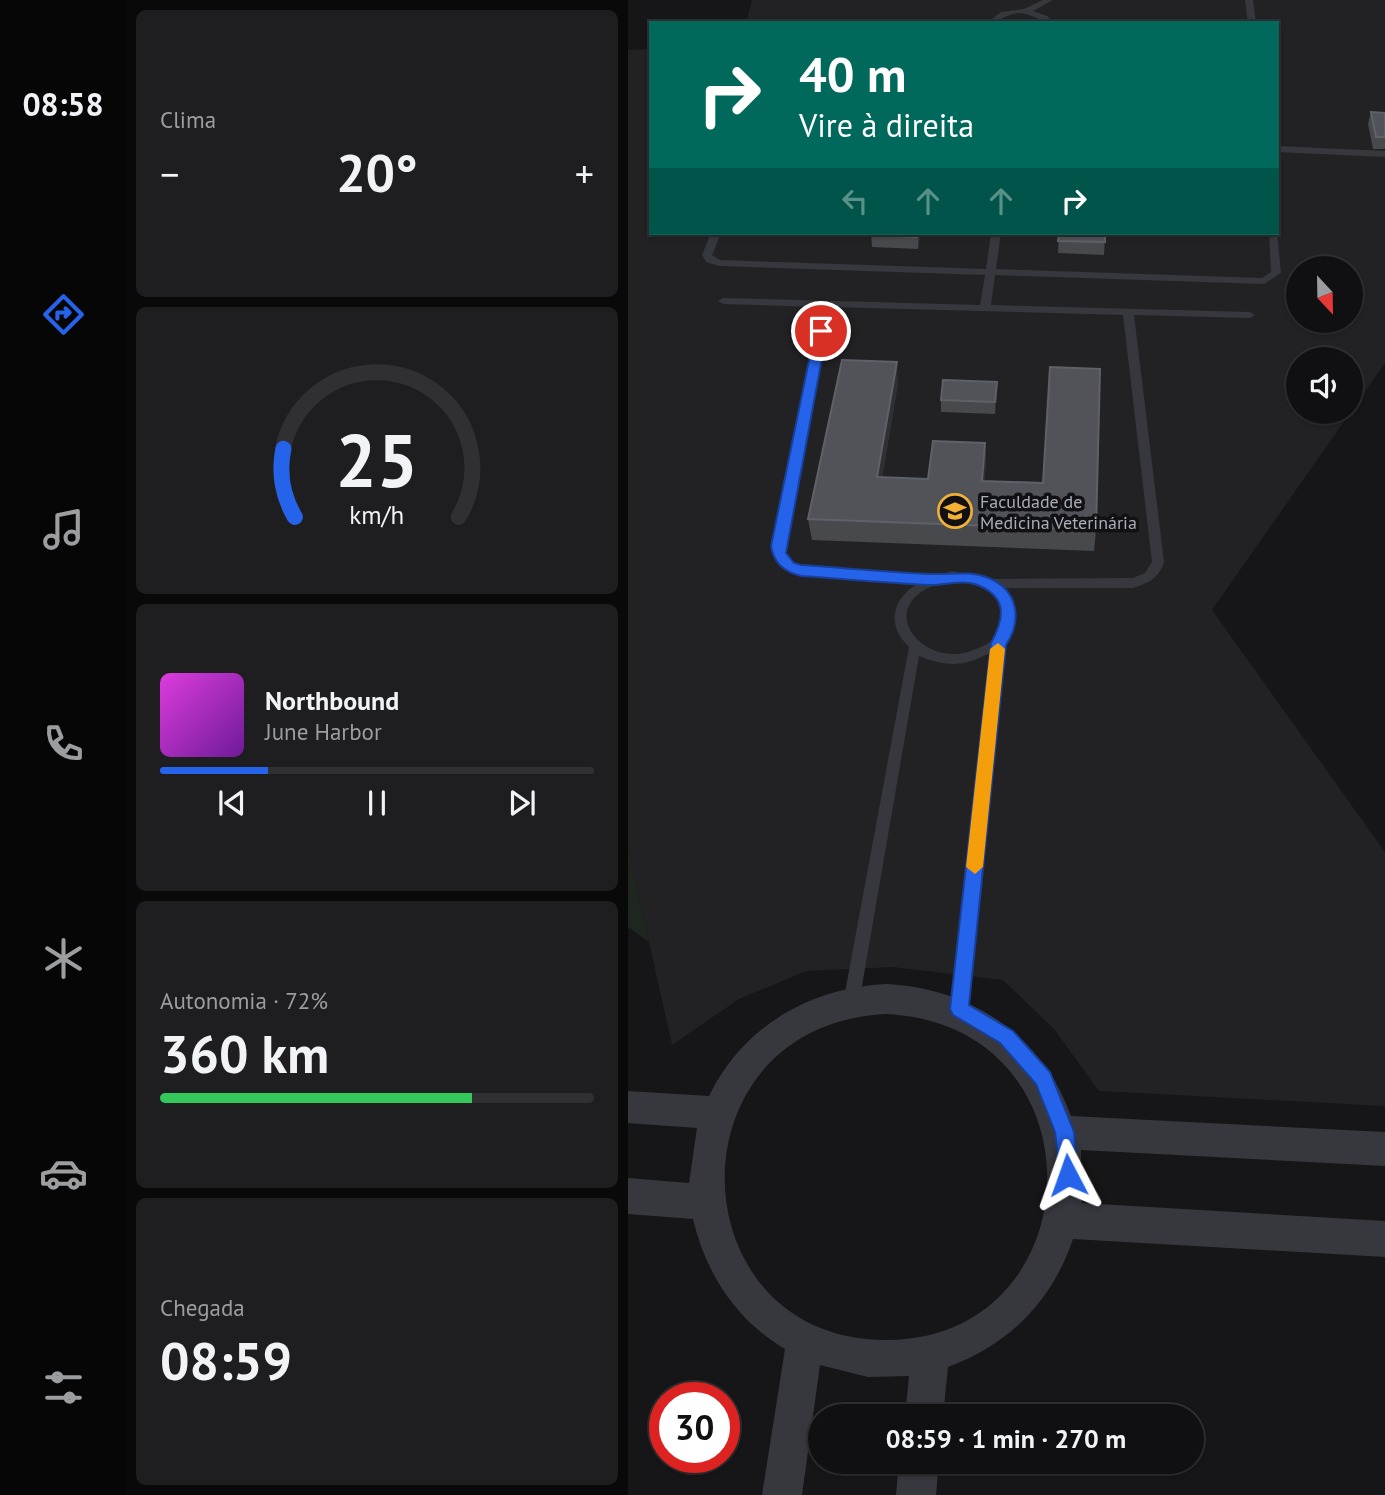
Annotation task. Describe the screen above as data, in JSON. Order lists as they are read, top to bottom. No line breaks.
{"places":{"school or university":["Faculdade de Medicina Veterinária"]},"north":"bottom","page":{"tabs":"08:58","tile":["Clima",["Autonomia · 72%","360 km"],["Chegada","08:59"]],"turn":["40 m","Vire à direita"],"heat":["−","20°","+"],"song":["Northbound","June Harbor"],"limit":"30","trip":"08:59 · 1 min · 270 m","gauge":["25","km/h"]}}
